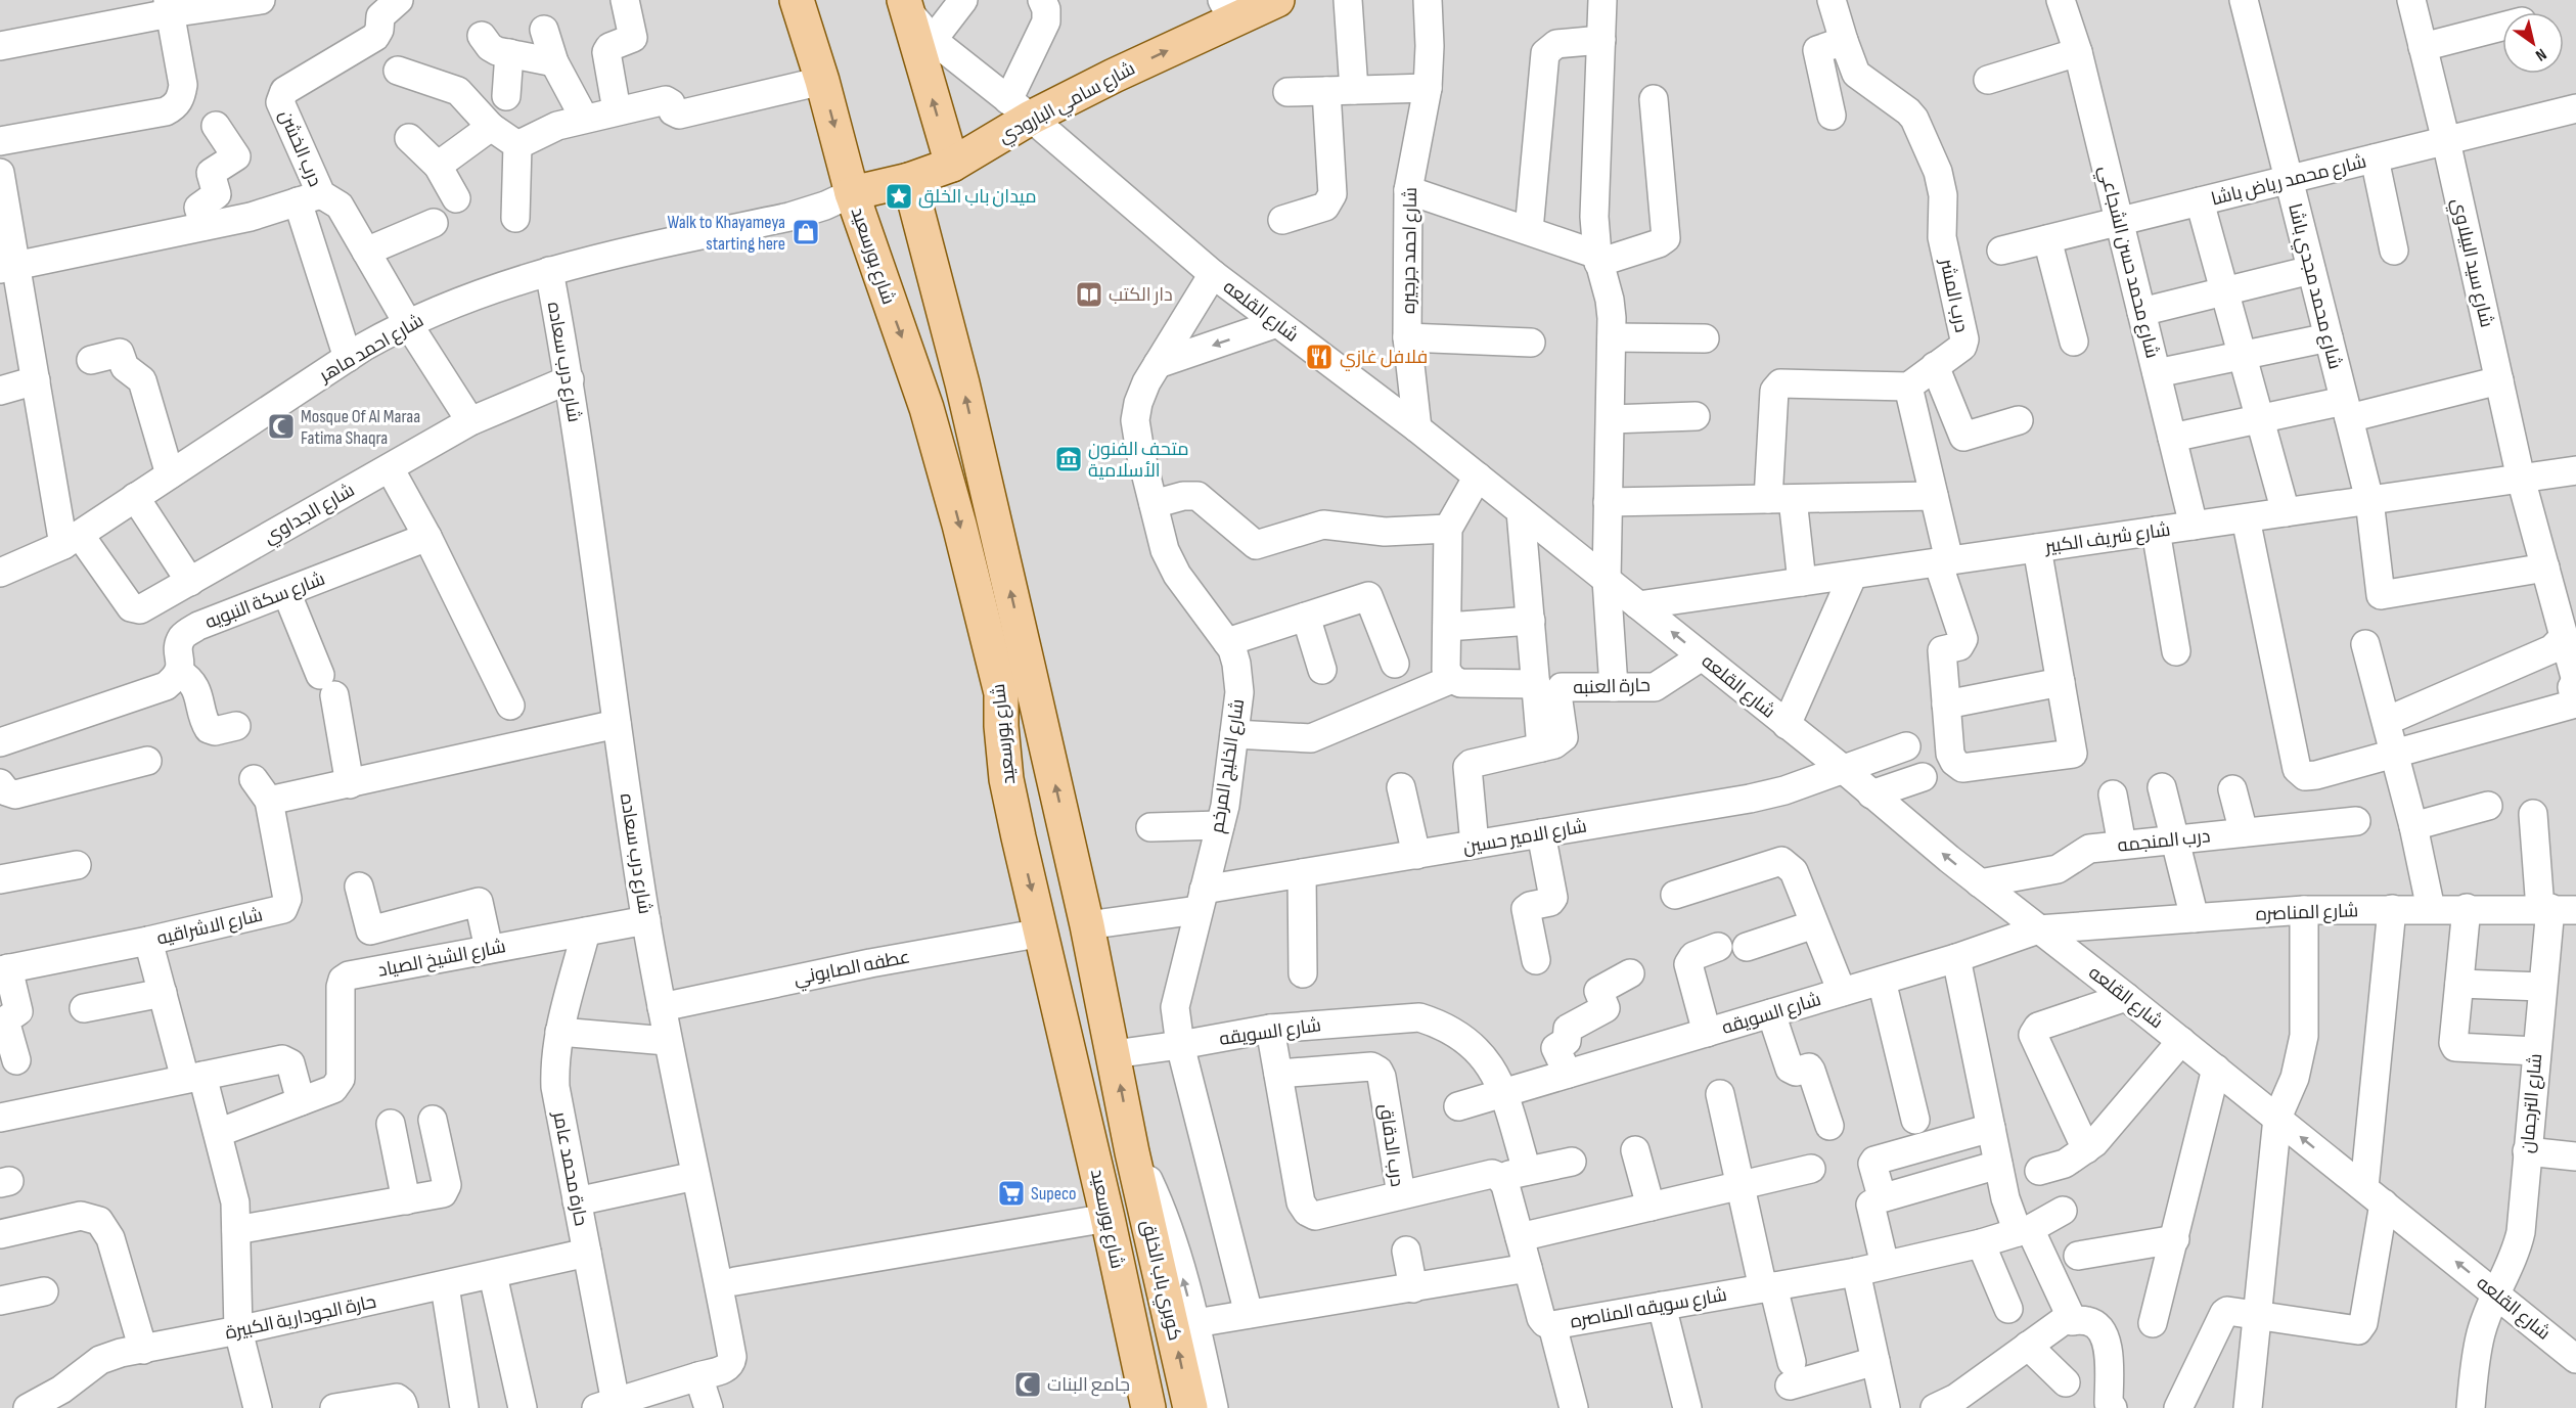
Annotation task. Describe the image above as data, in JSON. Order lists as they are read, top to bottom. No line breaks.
{"streets":{"main road":["شارع سامي البارودي","شارع بورسعيد","كوبري باب الخلق"],"street":["درب الخشن","شارع محمد رياض باشا","شارع احمد جرجيره","شارع محمد حسن الشجاعي","شارع سيد البيلاوي","شارع محمد مجدي باشا","درب المشر","شارع القلعه","شارع احمد ماهر","شارع درب سعاده","شارع الجداوي","شارع شريف الكبير","شارع سكة النبويه","حارة العنبه","شارع الخليج المرخم","شارع الامير حسين","درب المنجمه","شارع المناصره","شارع الاشراقيه","شارع الشيخ الصياد","عطفه الصابوني","شارع السويقه","شارع الترجمان","درب الدقاق","حارة محمد عامر","شارع سويقه المناصره","حارة الجودارية الكبيرة"]},"crossings":[["شارع سامي البارودي","شارع بورسعيد"],["شارع سامي البارودي","شارع القلعه"],["شارع سامي البارودي","شارع احمد ماهر"],["درب الخشن","شارع احمد ماهر"],["درب الخشن","شارع الجداوي"],["شارع محمد رياض باشا","شارع محمد حسن الشجاعي"],["شارع محمد رياض باشا","شارع سيد البيلاوي"],["شارع محمد رياض باشا","شارع محمد مجدي باشا"],["شارع احمد جرجيره","شارع القلعه"],["شارع بورسعيد","شارع احمد ماهر"],["شارع بورسعيد","شارع الامير حسين"],["شارع بورسعيد","عطفه الصابوني"],["شارع بورسعيد","شارع السويقه"],["شارع بورسعيد","كوبري باب الخلق"],["شارع محمد حسن الشجاعي","شارع شريف الكبير"],["شارع سيد البيلاوي","شارع محمد مجدي باشا"],["شارع سيد البيلاوي","شارع شريف الكبير"],["شارع محمد مجدي باشا","شارع شريف الكبير"],["شارع القلعه","شارع شريف الكبير"],["شارع القلعه","حارة العنبه"],["شارع القلعه","شارع الخليج المرخم"],["شارع القلعه","شارع الامير حسين"],["شارع القلعه","درب المنجمه"],["شارع القلعه","شارع المناصره"],["شارع القلعه","شارع السويقه"],["شارع القلعه","شارع الترجمان"],["شارع احمد ماهر","شارع درب سعاده"],["شارع احمد ماهر","شارع الجداوي"],["شارع درب سعاده","شارع الجداوي"],["شارع درب سعاده","شارع الشيخ الصياد"],["شارع درب سعاده","عطفه الصابوني"],["شارع درب سعاده","حارة محمد عامر"],["حارة العنبه","شارع الامير حسين"],["شارع الخليج المرخم","شارع الامير حسين"],["شارع الخليج المرخم","شارع السويقه"],["شارع المناصره","شارع السويقه"],["شارع المناصره","شارع الترجمان"],["شارع الشيخ الصياد","حارة محمد عامر"],["شارع السويقه","درب الدقاق"],["حارة محمد عامر","حارة الجودارية الكبيرة"]],"one_way":["شارع سامي البارودي","كوبري باب الخلق"],"places":{"place":["ميدان باب الخلق"],"shop":["Walk to Khayameya starting here"],"library":["دار الكتب"],"restaurant":["فلافل غازي"],"mosque":["Mosque Of Al Maraa Fatima Shaqra","جامع البنات"],"museum":["متحف الفنون الأسلامية"],"supermarket":["Supeco"]},"north":"bottom right"}
